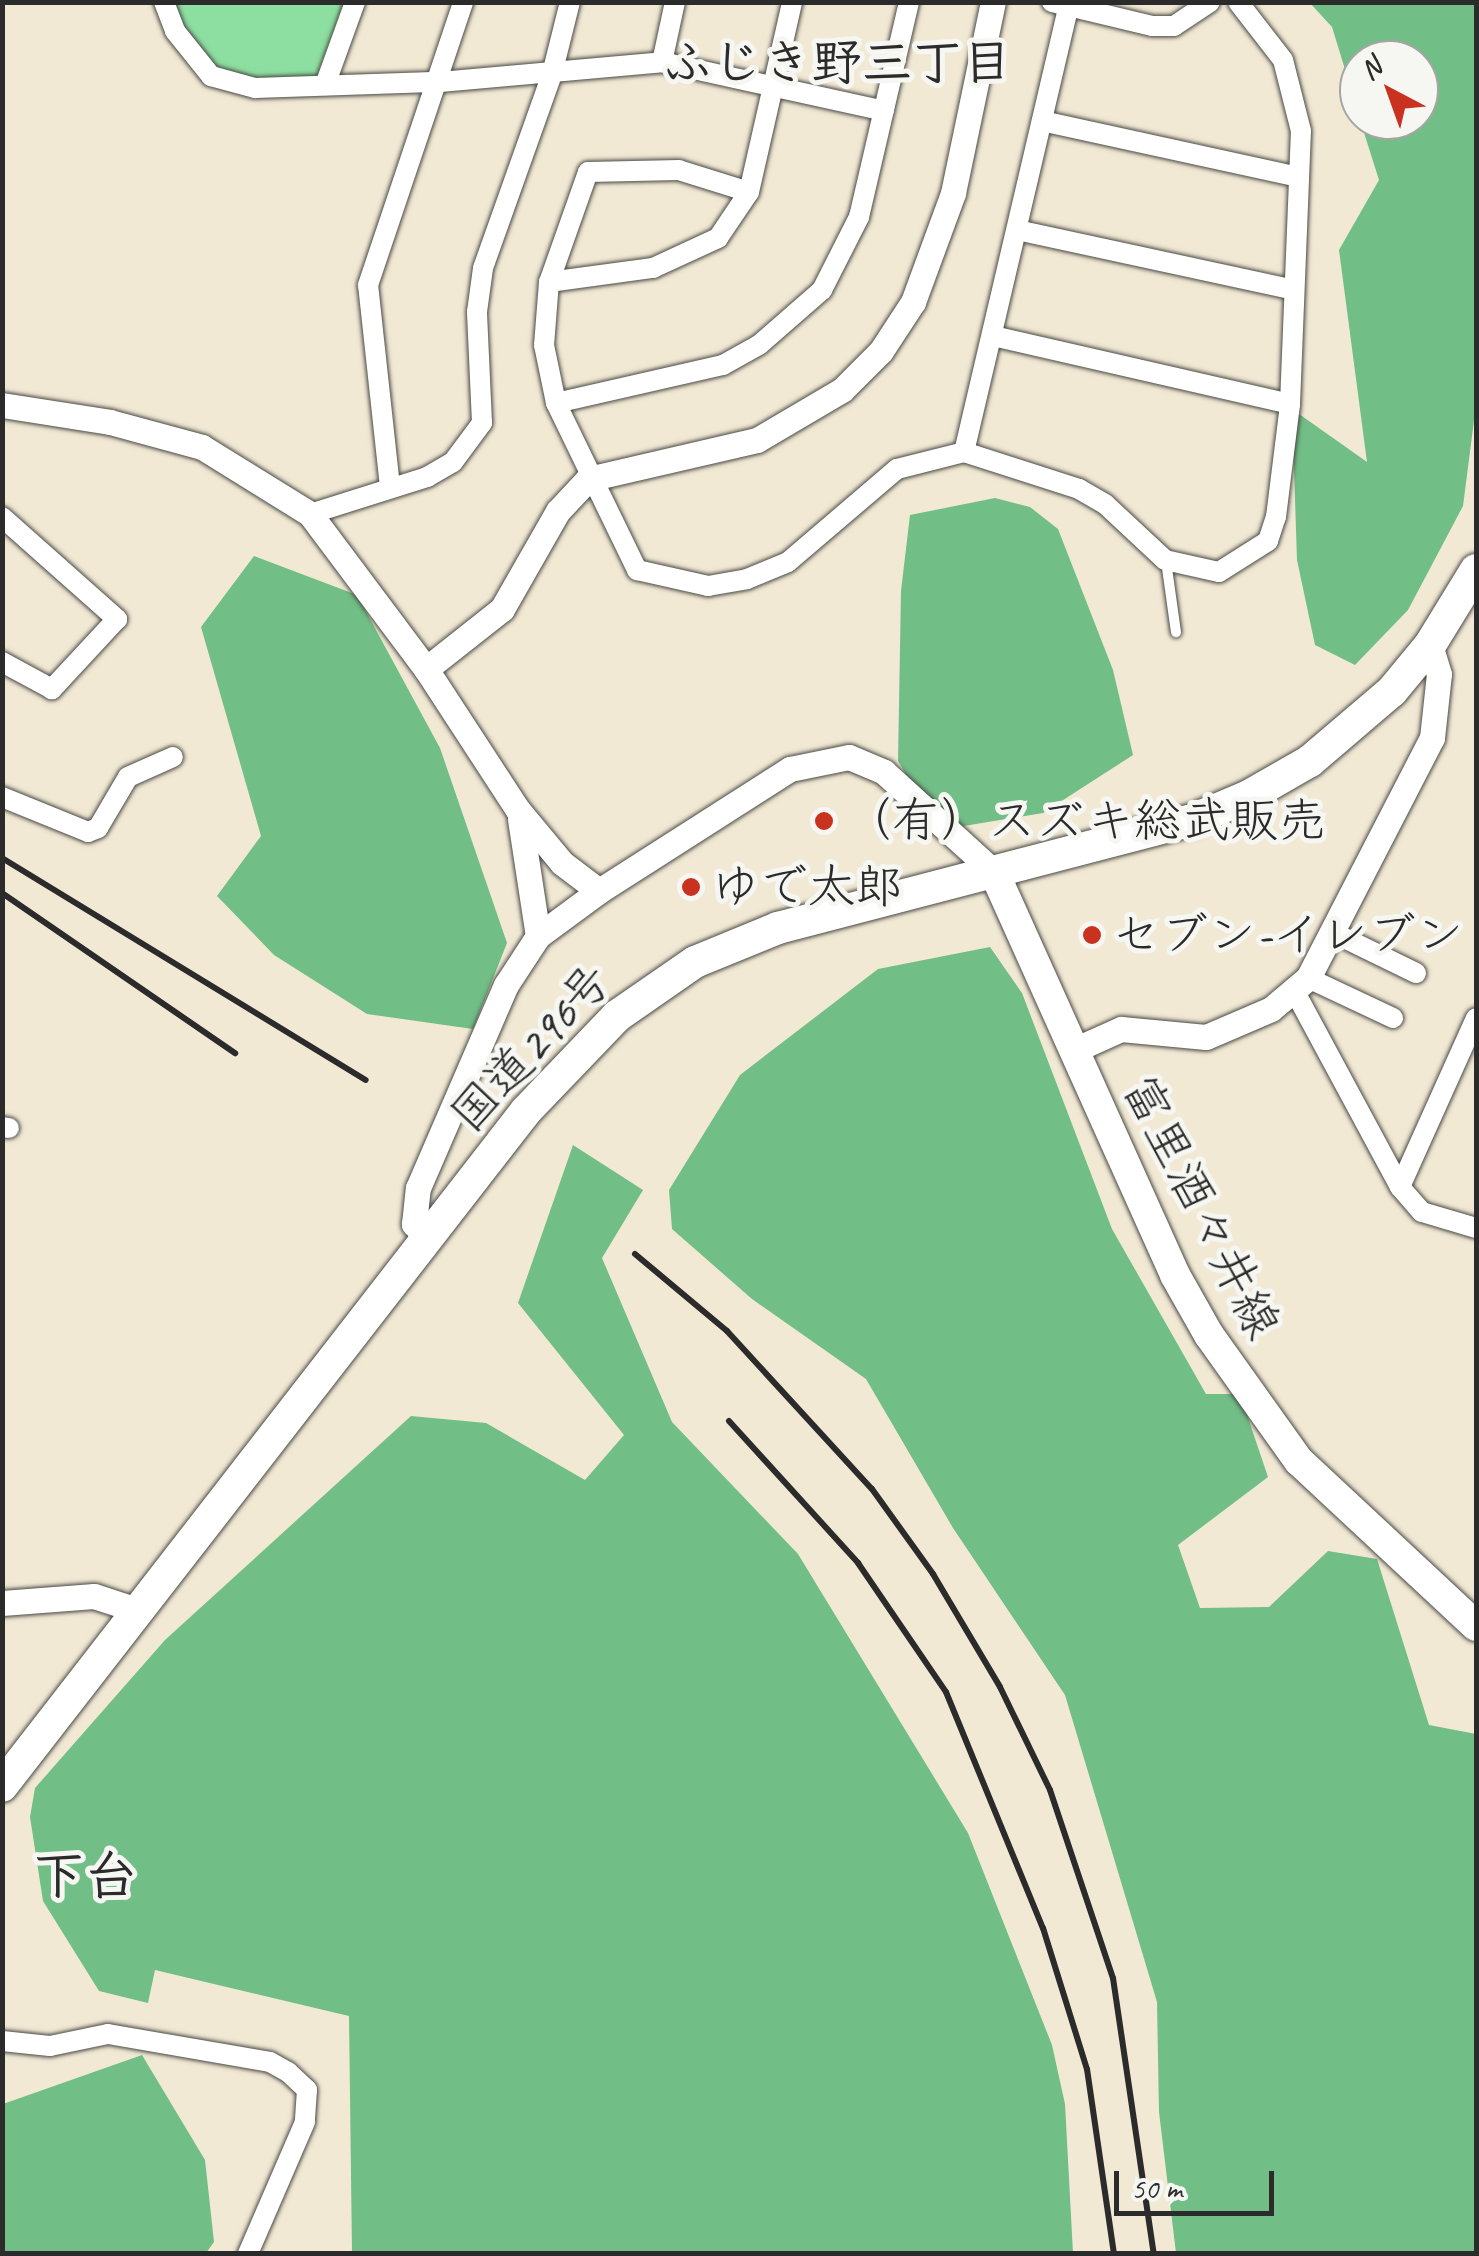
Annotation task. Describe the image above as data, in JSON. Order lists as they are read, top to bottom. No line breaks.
{"streets":{"highway":["国道296号"],"main road":["富里酒々井線"]},"crossings":[["国道296号","富里酒々井線"]],"districts":["ふじき野三丁目","下台"],"places":["（有）スズキ総武販売","ゆで太郎","セブン-イレブン"],"scale_bar":"50 m","north":"top left"}
